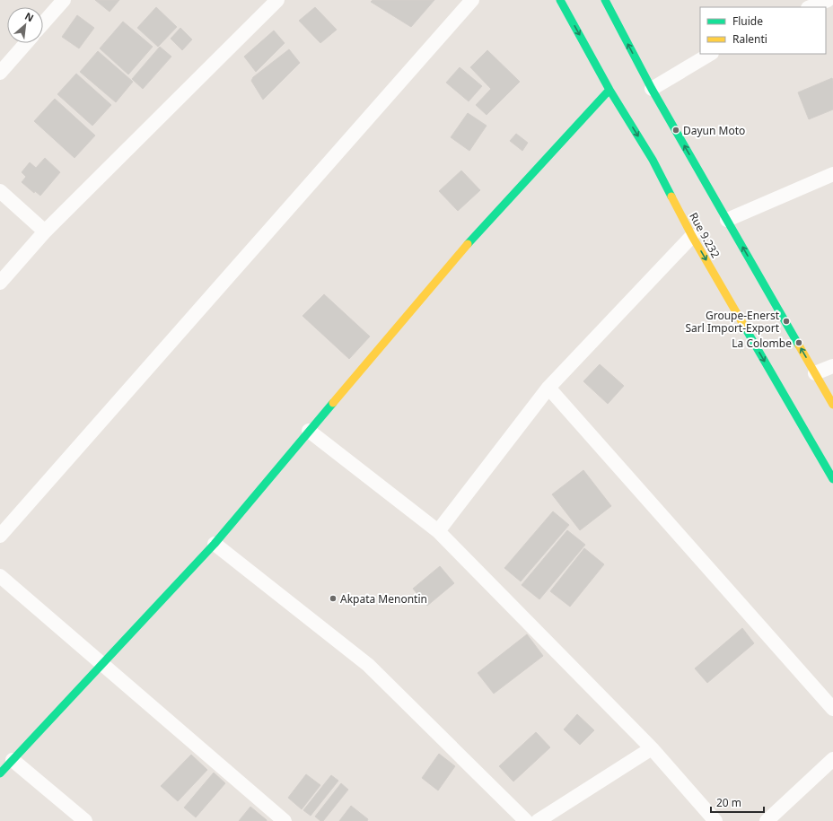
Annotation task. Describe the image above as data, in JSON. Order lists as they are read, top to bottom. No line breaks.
{"streets":{"street":["Rue 9.232"]},"places":["Dayun Moto","Groupe-Enerst Sarl Import-Export","La Colombe","Akpata Menontin"],"legend":["Fluide","Ralenti"],"scale_bar":"20 m","north":"top right"}
